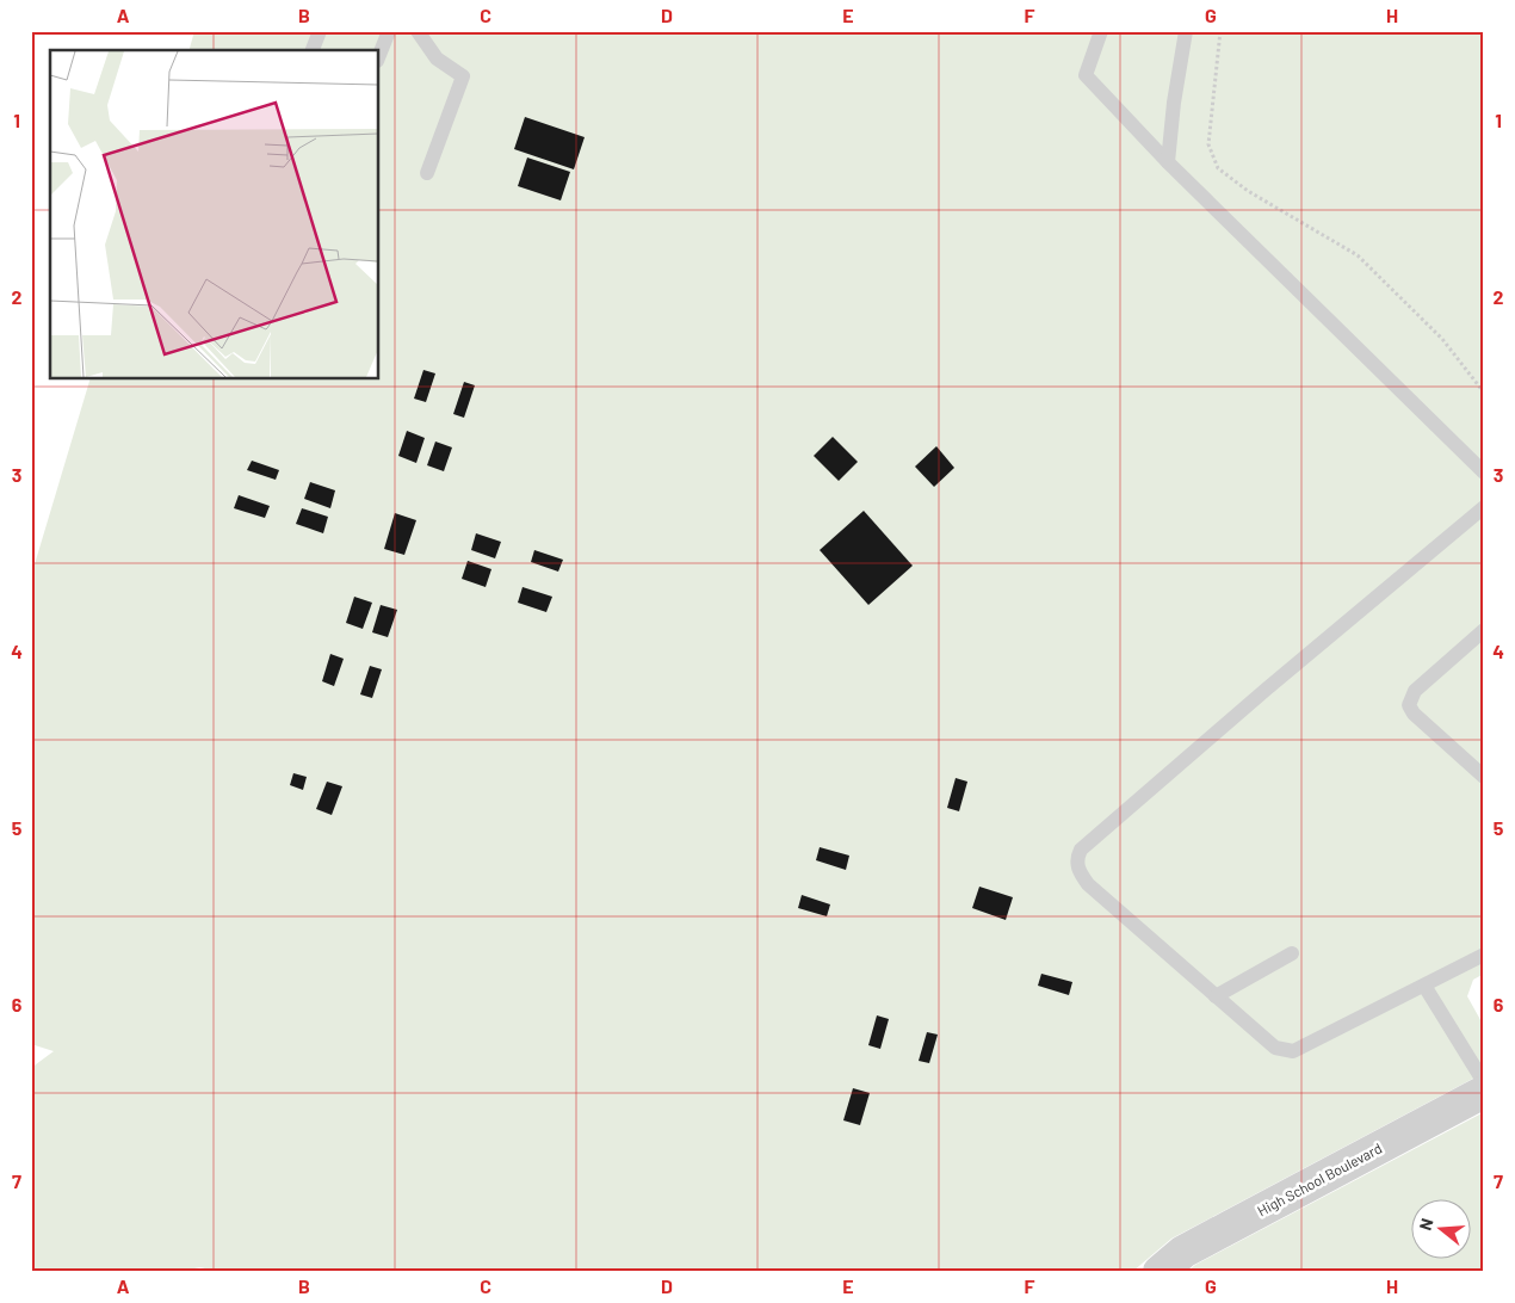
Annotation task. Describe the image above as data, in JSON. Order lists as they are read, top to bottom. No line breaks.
{"streets":{"street":["High School Boulevard"]},"north":"left","grid":{"columns":["A","B","C","D","E","F","G","H"],"rows":["1","2","3","4","5","6","7"]}}
